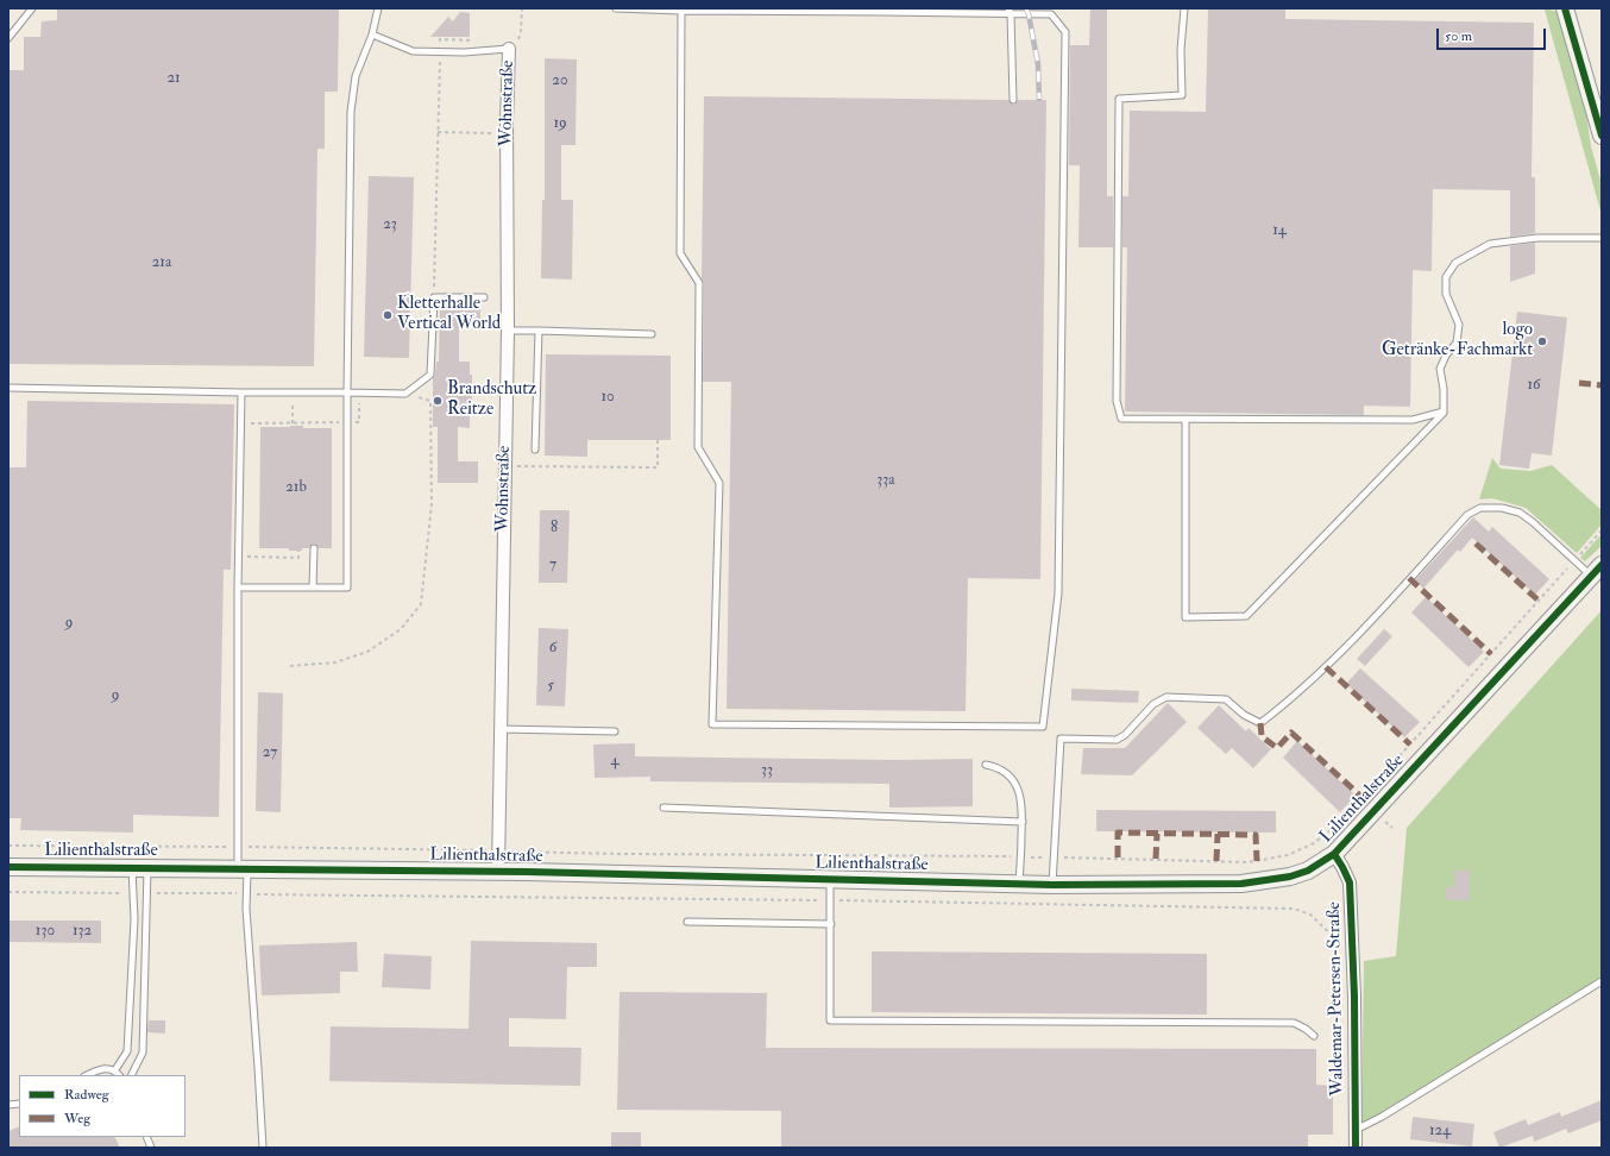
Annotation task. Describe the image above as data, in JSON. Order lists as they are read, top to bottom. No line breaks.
{"streets":{"main road":["Lilienthalstraße"],"street":["Wohnstraße","Waldemar-Petersen-Straße"]},"crossings":[["Wohnstraße","Lilienthalstraße"],["Lilienthalstraße","Waldemar-Petersen-Straße"]],"places":["Kletterhalle Vertical World","logo Getränke-Fachmarkt","Brandschutz Reitze"],"house_numbers":["21","20","19","23","14","21a","16","10","33a","21b","8","7","9","6","5","9","27","4","33","130","132","124"],"legend":["Radweg","Weg"],"scale_bar":"50 m"}
